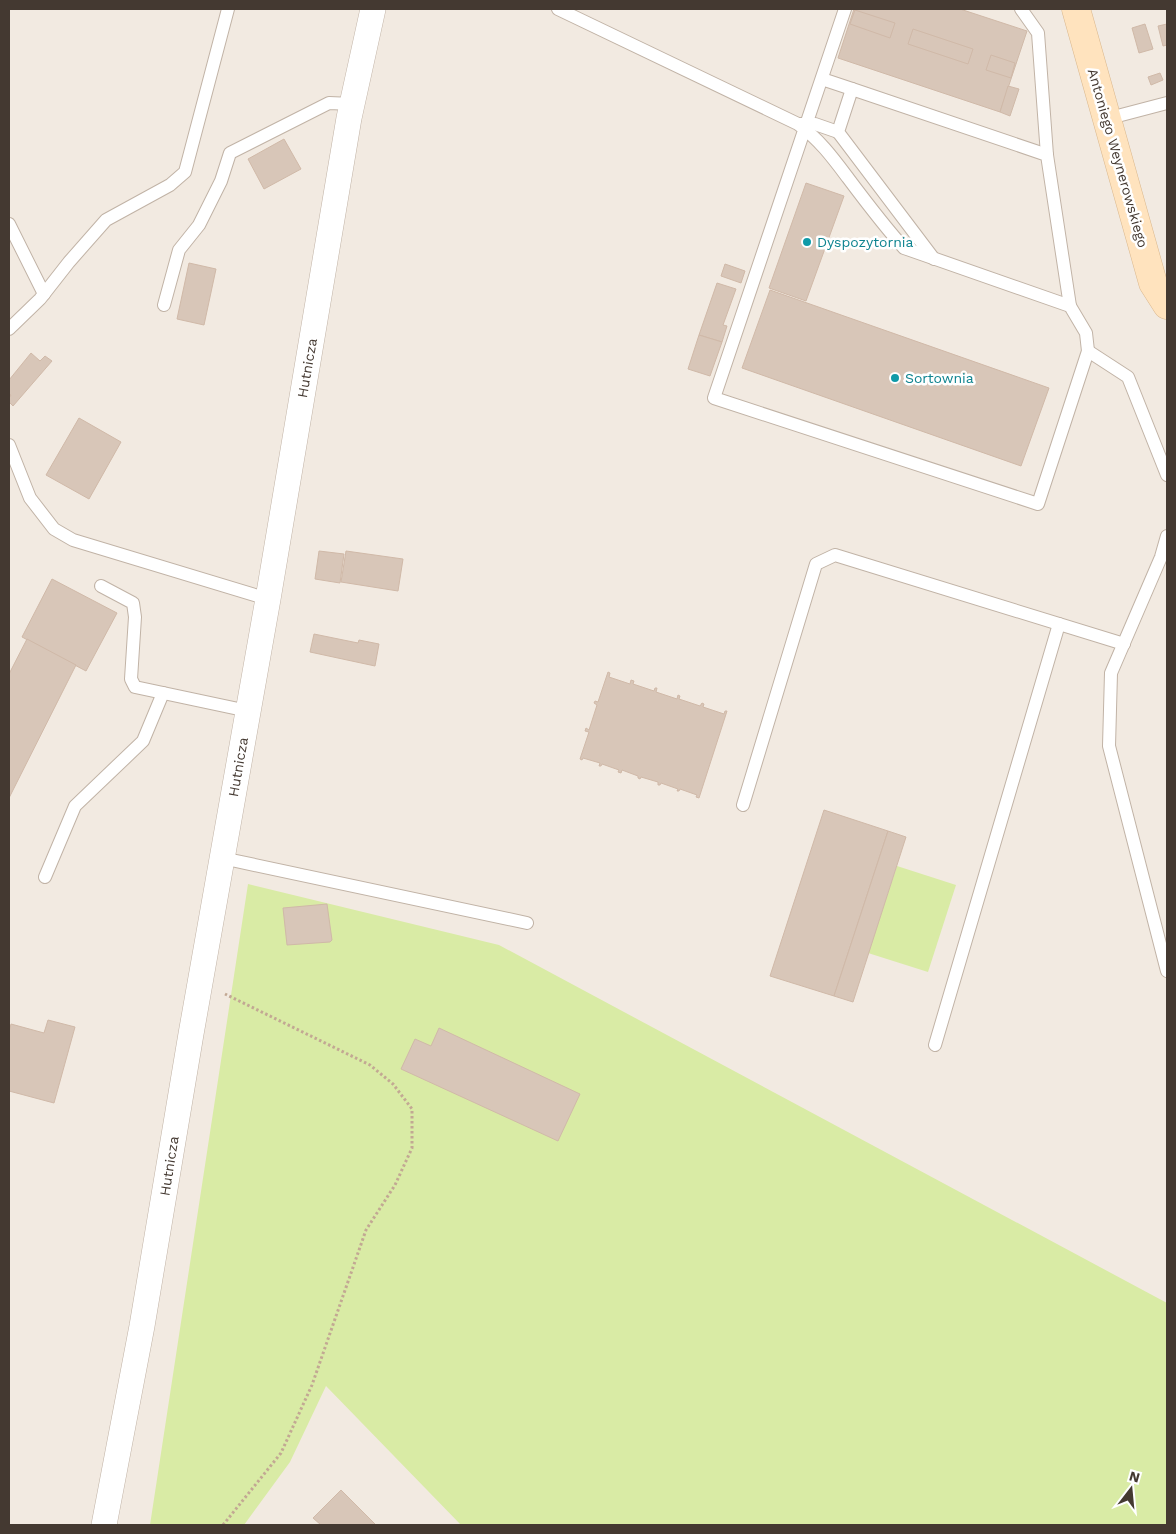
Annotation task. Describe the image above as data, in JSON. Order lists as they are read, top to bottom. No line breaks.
{"streets":{"street":["Antoniego Weynerowskiego","Hutnicza"]},"places":["Dyspozytornia","Sortownia"],"north":"top"}
